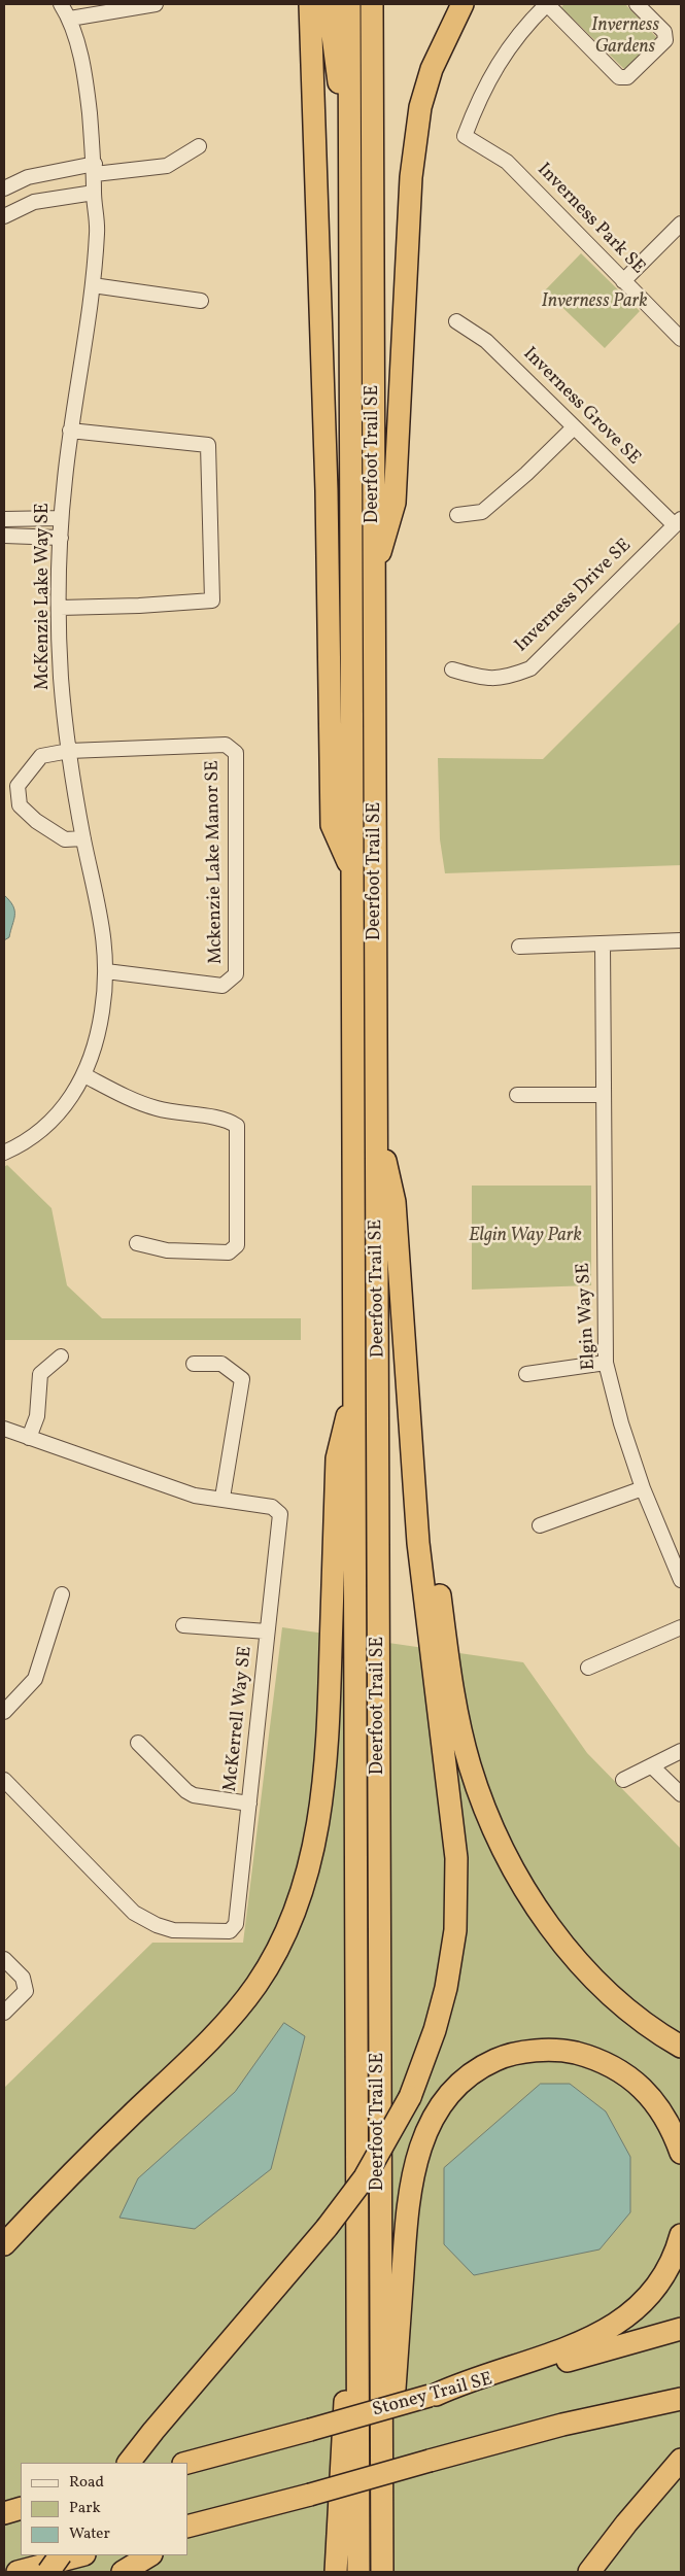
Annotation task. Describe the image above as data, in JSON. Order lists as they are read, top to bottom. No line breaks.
{"streets":{"highway":["Deerfoot Trail SE","Stoney Trail SE"],"street":["Inverness Park SE","Inverness Grove SE","McKenzie Lake Way SE","Inverness Drive SE","Mckenzie Lake Manor SE","Elgin Way SE","McKerrell Way SE"]},"crossings":[["Inverness Grove SE","Inverness Drive SE"],["McKenzie Lake Way SE","Mckenzie Lake Manor SE"]],"parks":["Inverness Gardens","Inverness Park","Elgin Way Park"],"legend":["Road","Park","Water"]}
